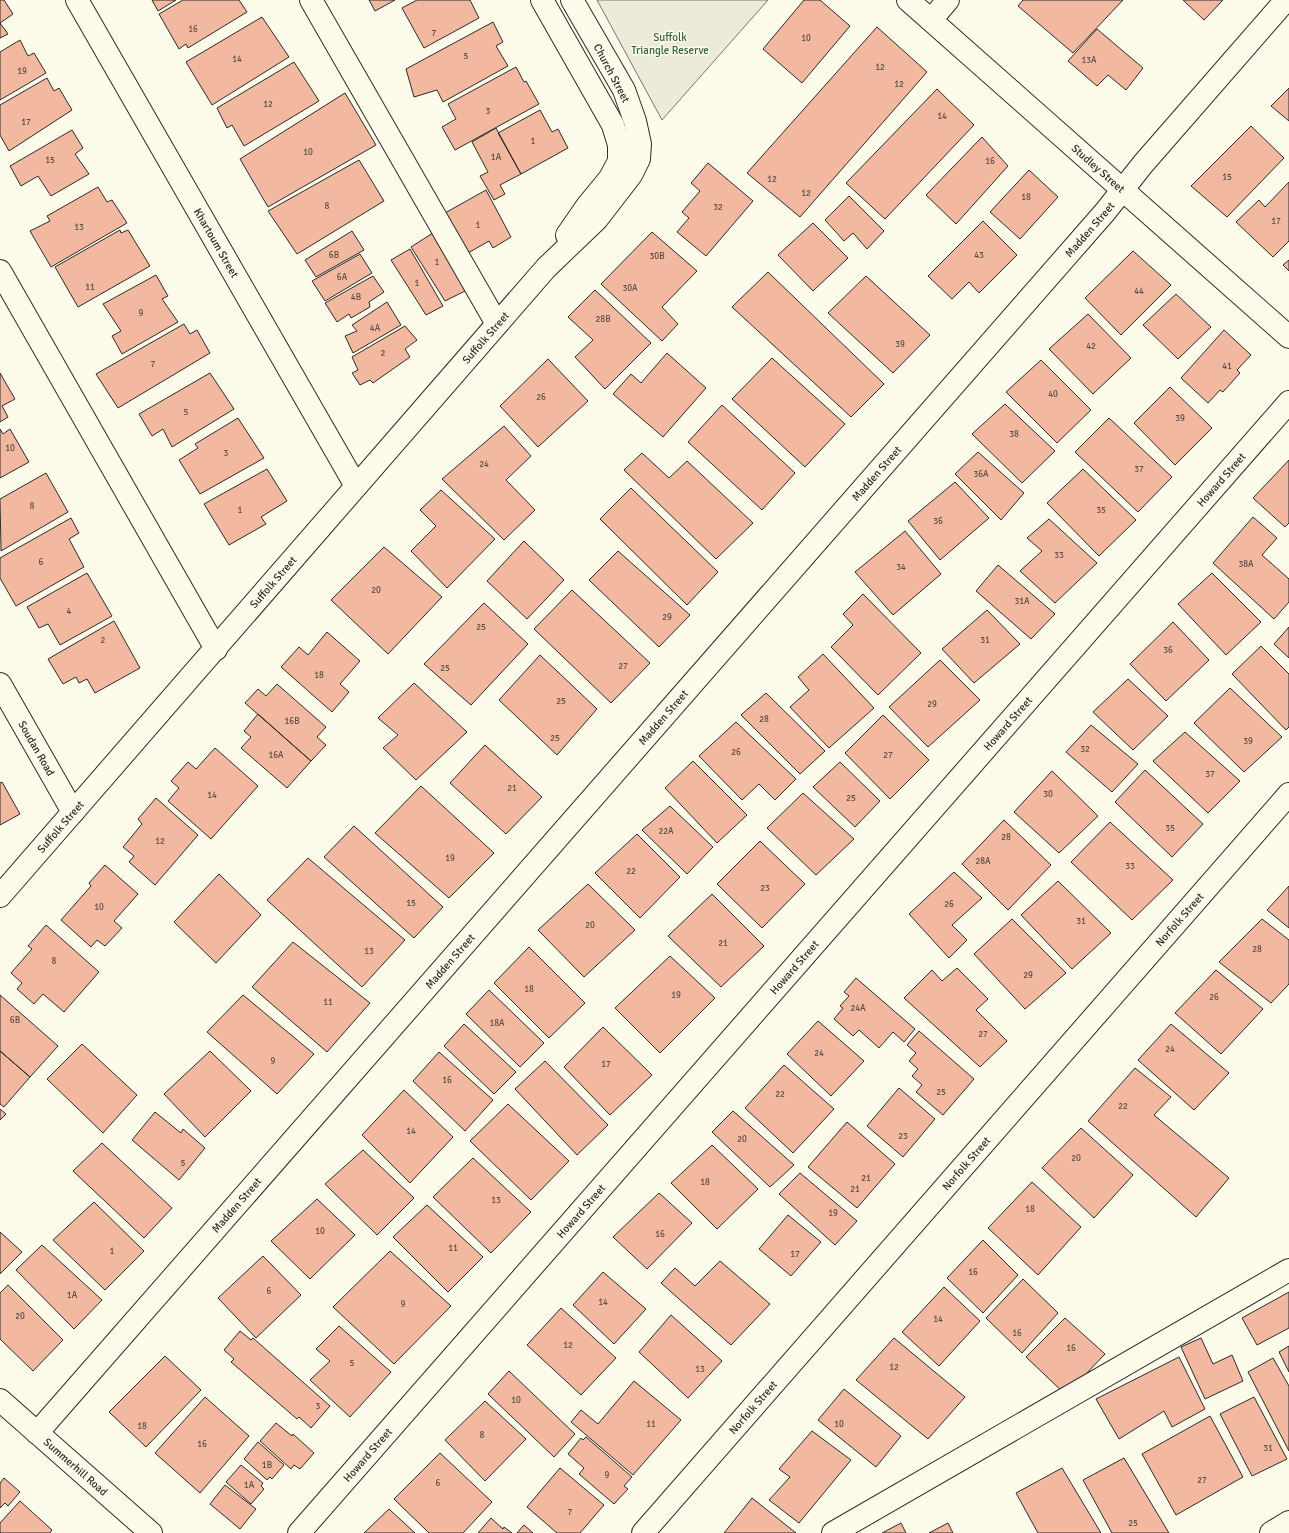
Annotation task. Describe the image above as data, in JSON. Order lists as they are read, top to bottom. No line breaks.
{"streets":{"street":["Church Street","Studley Street","Madden Street","Khartoum Street","Suffolk Street","Howard Street","Soudan Road","Norfolk Street","Summerhill Road"]},"crossings":[["Church Street","Suffolk Street"],["Studley Street","Madden Street"],["Madden Street","Summerhill Road"],["Khartoum Street","Suffolk Street"],["Suffolk Street","Soudan Road"]],"parks":["Suffolk Triangle Reserve"],"house_numbers":["16","7","10","5","14","13A","12","19","12","12","3","14","17","1","10","1A","15","16","15","12","12","18","8","32","17","1","13","6B","43","30B","1","6A","1","11","30A","44","4B","9","28B","4A","39","42","2","7","41","40","26","5","39","38","10","3","24","37","36A","8","1","35","36","33","6","38A","34","20","31A","4","29","25","2","31","36","27","25","18","25","29","28","16B","25","39","32","26","16A","27","37","21","30","14","25","35","22A","28","12","19","28A","33","22","23","15","26","10","31","20","21","28","13","8","29","18","19","26","11","24A","6B","18A","27","24","24","9","17","16","25","22","22","14","23","20","20","5","21","18","21","13","18","19","10","16","11","1","17","16","6","1A","14","9","20","14","16","12","16","5","12","13","10","3","11","10","18","8","16","31","1B","9","27","6","1A","7","25"]}
